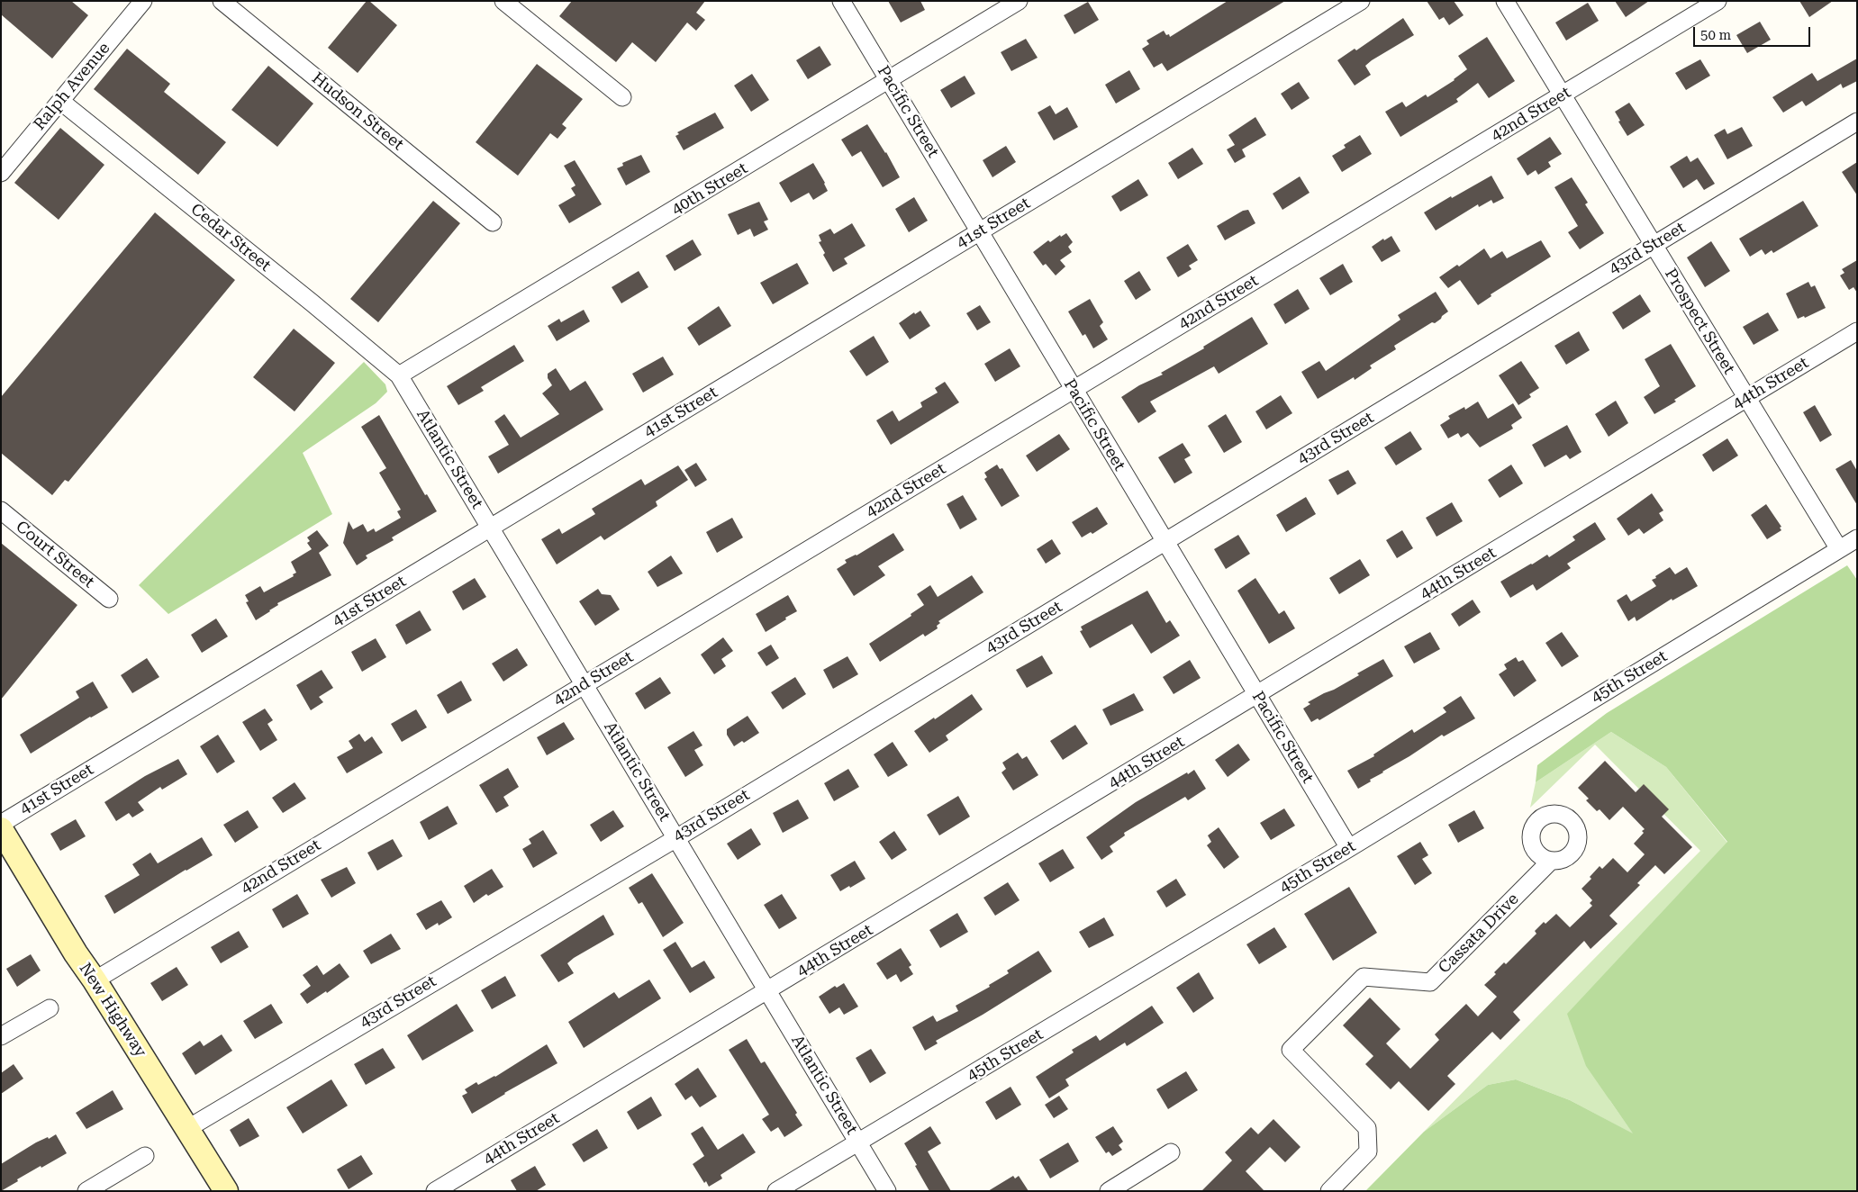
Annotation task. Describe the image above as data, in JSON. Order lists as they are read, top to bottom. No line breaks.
{"streets":{"main road":["New Highway"],"street":["Ralph Avenue","Hudson Street","Pacific Street","42nd Street","40th Street","41st Street","Cedar Street","43rd Street","Prospect Street","44th Street","Atlantic Street","Court Street","45th Street","Cassata Drive"]},"crossings":[["Ralph Avenue","Cedar Street"],["Pacific Street","42nd Street"],["Pacific Street","40th Street"],["Pacific Street","41st Street"],["Pacific Street","43rd Street"],["Pacific Street","44th Street"],["Pacific Street","45th Street"],["42nd Street","Prospect Street"],["42nd Street","Atlantic Street"],["42nd Street","New Highway"],["40th Street","Cedar Street"],["40th Street","Atlantic Street"],["41st Street","Atlantic Street"],["Cedar Street","Atlantic Street"],["43rd Street","Prospect Street"],["43rd Street","Atlantic Street"],["43rd Street","New Highway"],["Prospect Street","44th Street"],["Prospect Street","45th Street"],["44th Street","Atlantic Street"],["Atlantic Street","45th Street"]],"scale_bar":"50 m"}
